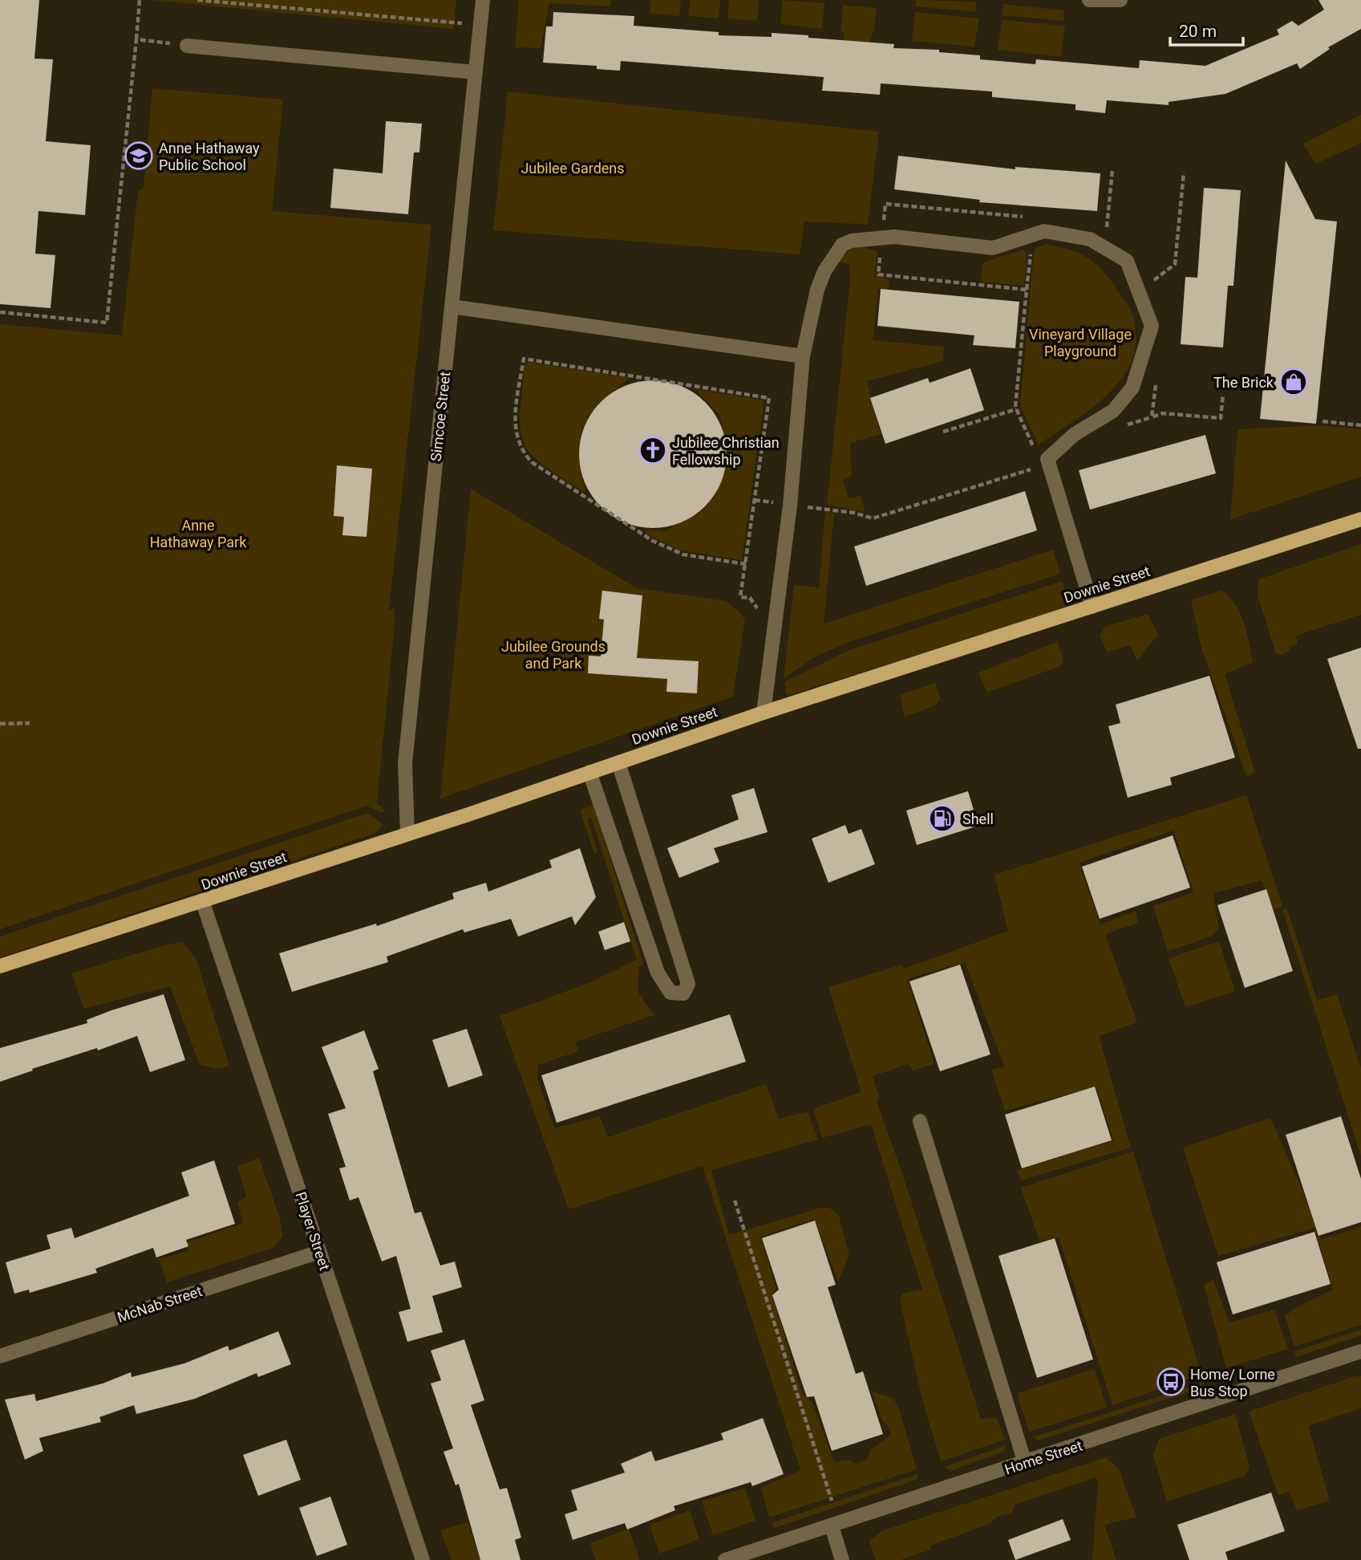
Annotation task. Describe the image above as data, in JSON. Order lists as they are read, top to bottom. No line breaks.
{"streets":{"main road":["Downie Street"],"street":["Simcoe Street","Player Street","McNab Street","Home Street"]},"crossings":[["Simcoe Street","Downie Street"],["Downie Street","Player Street"],["Player Street","McNab Street"]],"parks":["Jubilee Gardens","Vineyard Village Playground","Anne Hathaway Park","Jubilee Grounds and Park"],"places":{"school or university":["Anne Hathaway Public School"],"shop":["The Brick"],"church":["Jubilee Christian Fellowship"],"fuel station":["Shell"],"bus stop":["Home/ Lorne Bus Stop"]},"scale_bar":"20 m"}
